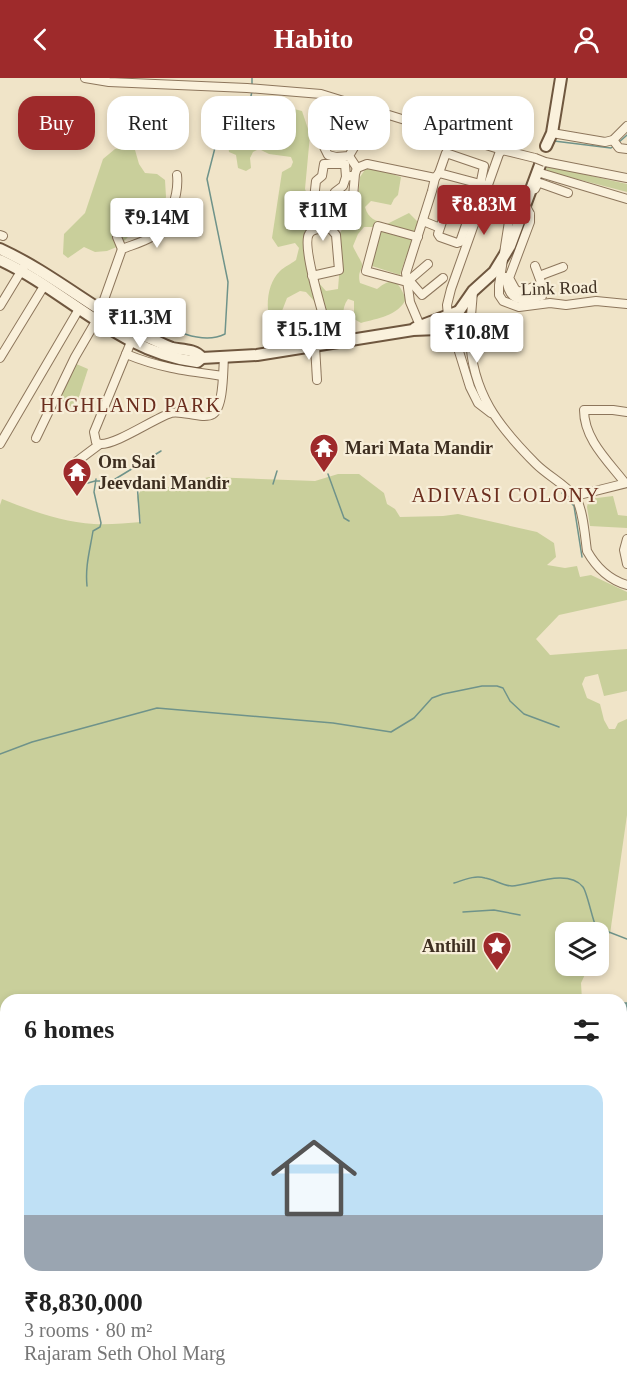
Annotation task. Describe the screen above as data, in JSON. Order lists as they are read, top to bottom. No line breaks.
{"streets":{"street":["Link Road"]},"districts":["HIGHLAND PARK","ADIVASI COLONY"],"places":{"temple":["Mari Mata Mandir","Om Sai Jeevdani Mandir"],"place":["Anthill"]},"page":{"header":"Habito","chip":["Buy","Rent","Filters","New","Apartment"],"price":["₹8.83M","₹11M","₹9.14M","₹11.3M","₹15.1M","₹10.8M"],"heading":"6 homes","list":[{"name":"₹8,830,000","note":"3 rooms · 80 m² · Rajaram Seth Ohol Marg"}]}}
